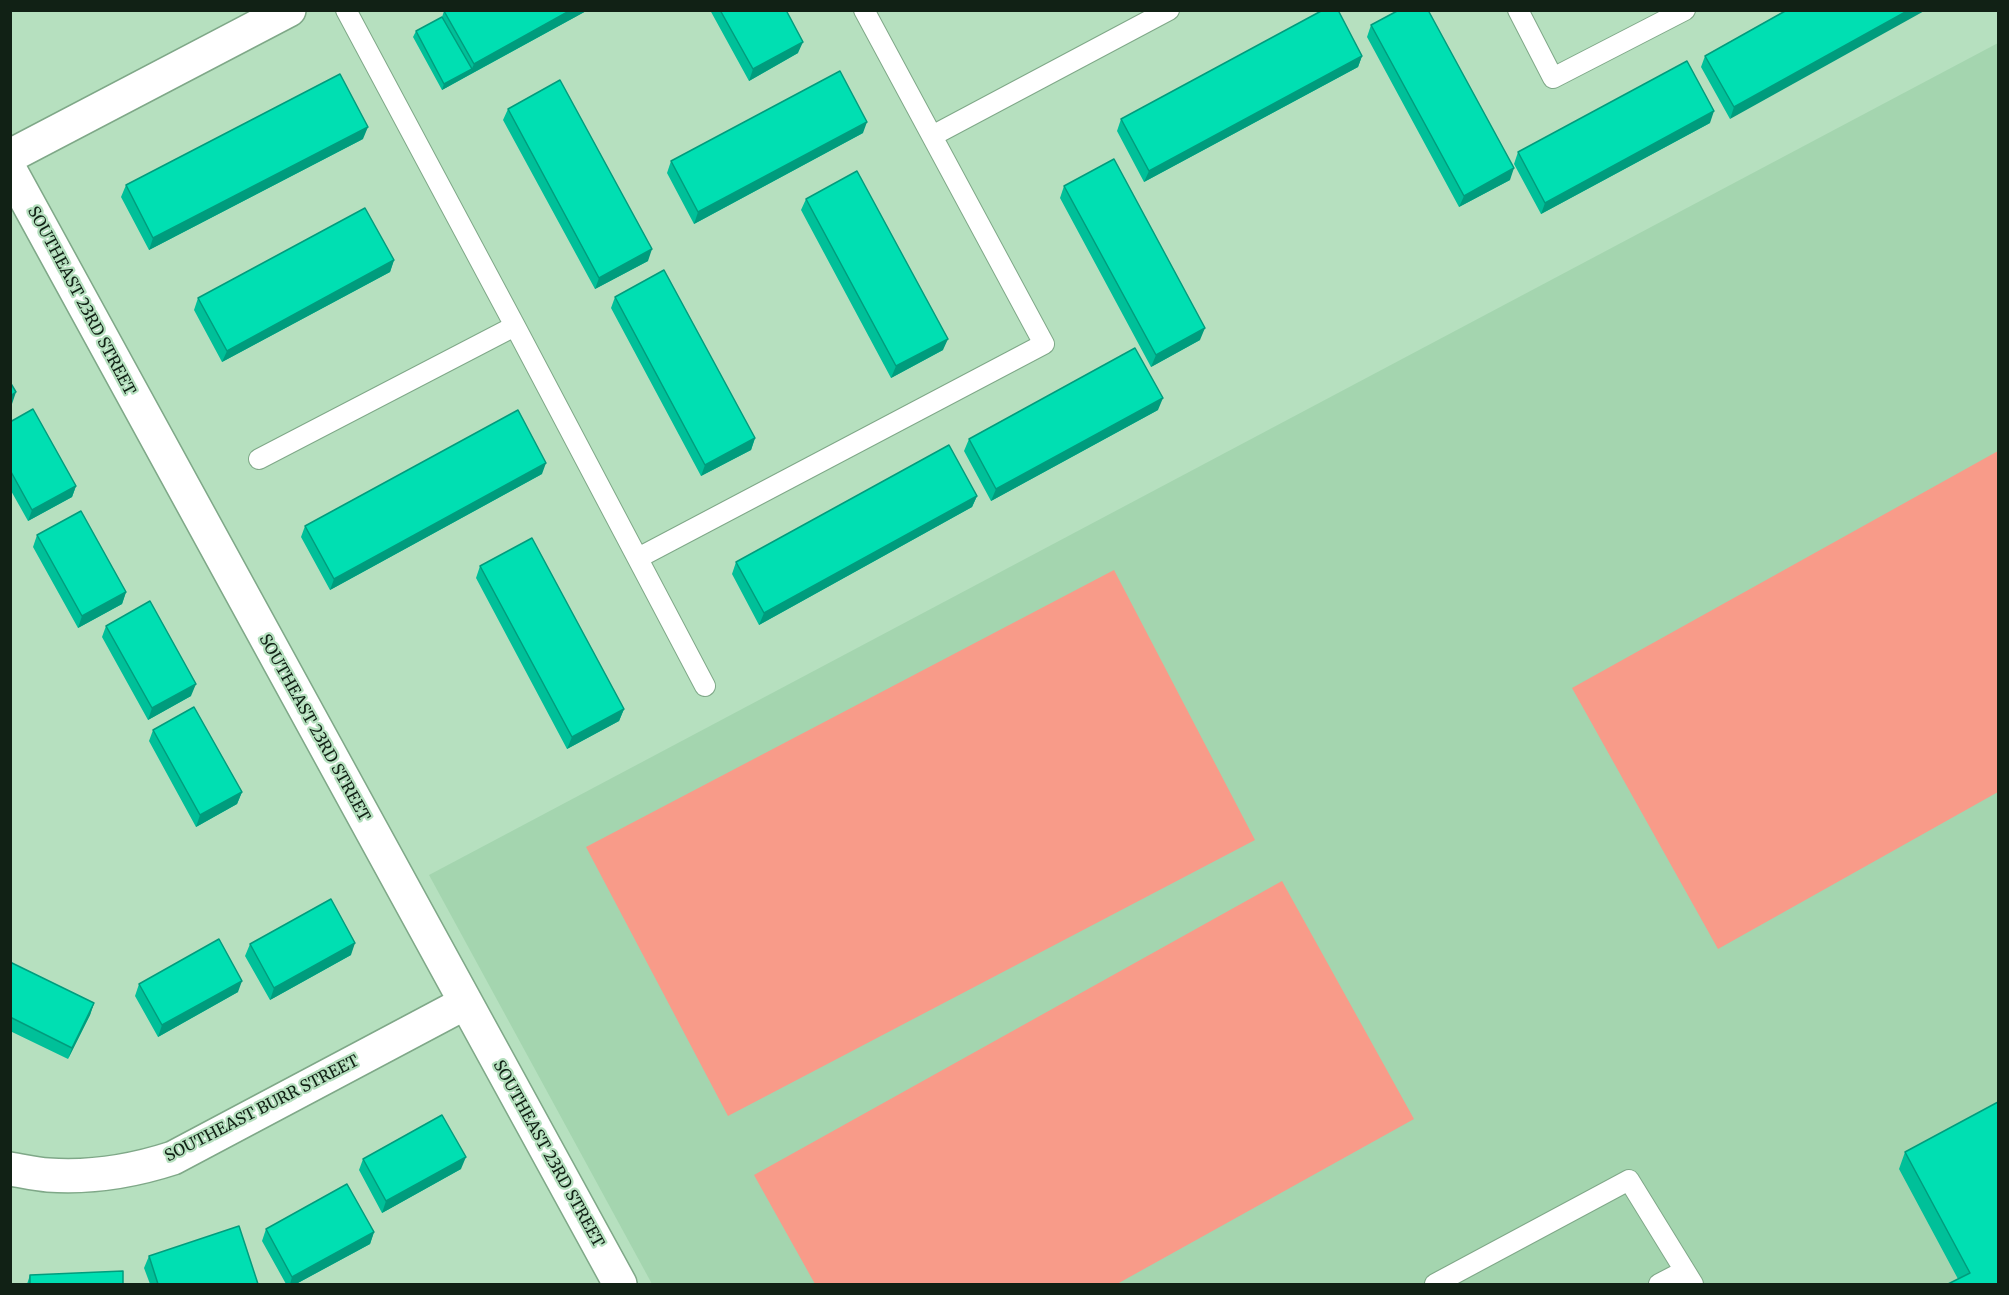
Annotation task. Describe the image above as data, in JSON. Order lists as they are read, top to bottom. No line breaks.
{"streets":{"street":["SOUTHEAST 23RD STREET","SOUTHEAST BURR STREET"]},"crossings":[["SOUTHEAST 23RD STREET","SOUTHEAST BURR STREET"]]}
